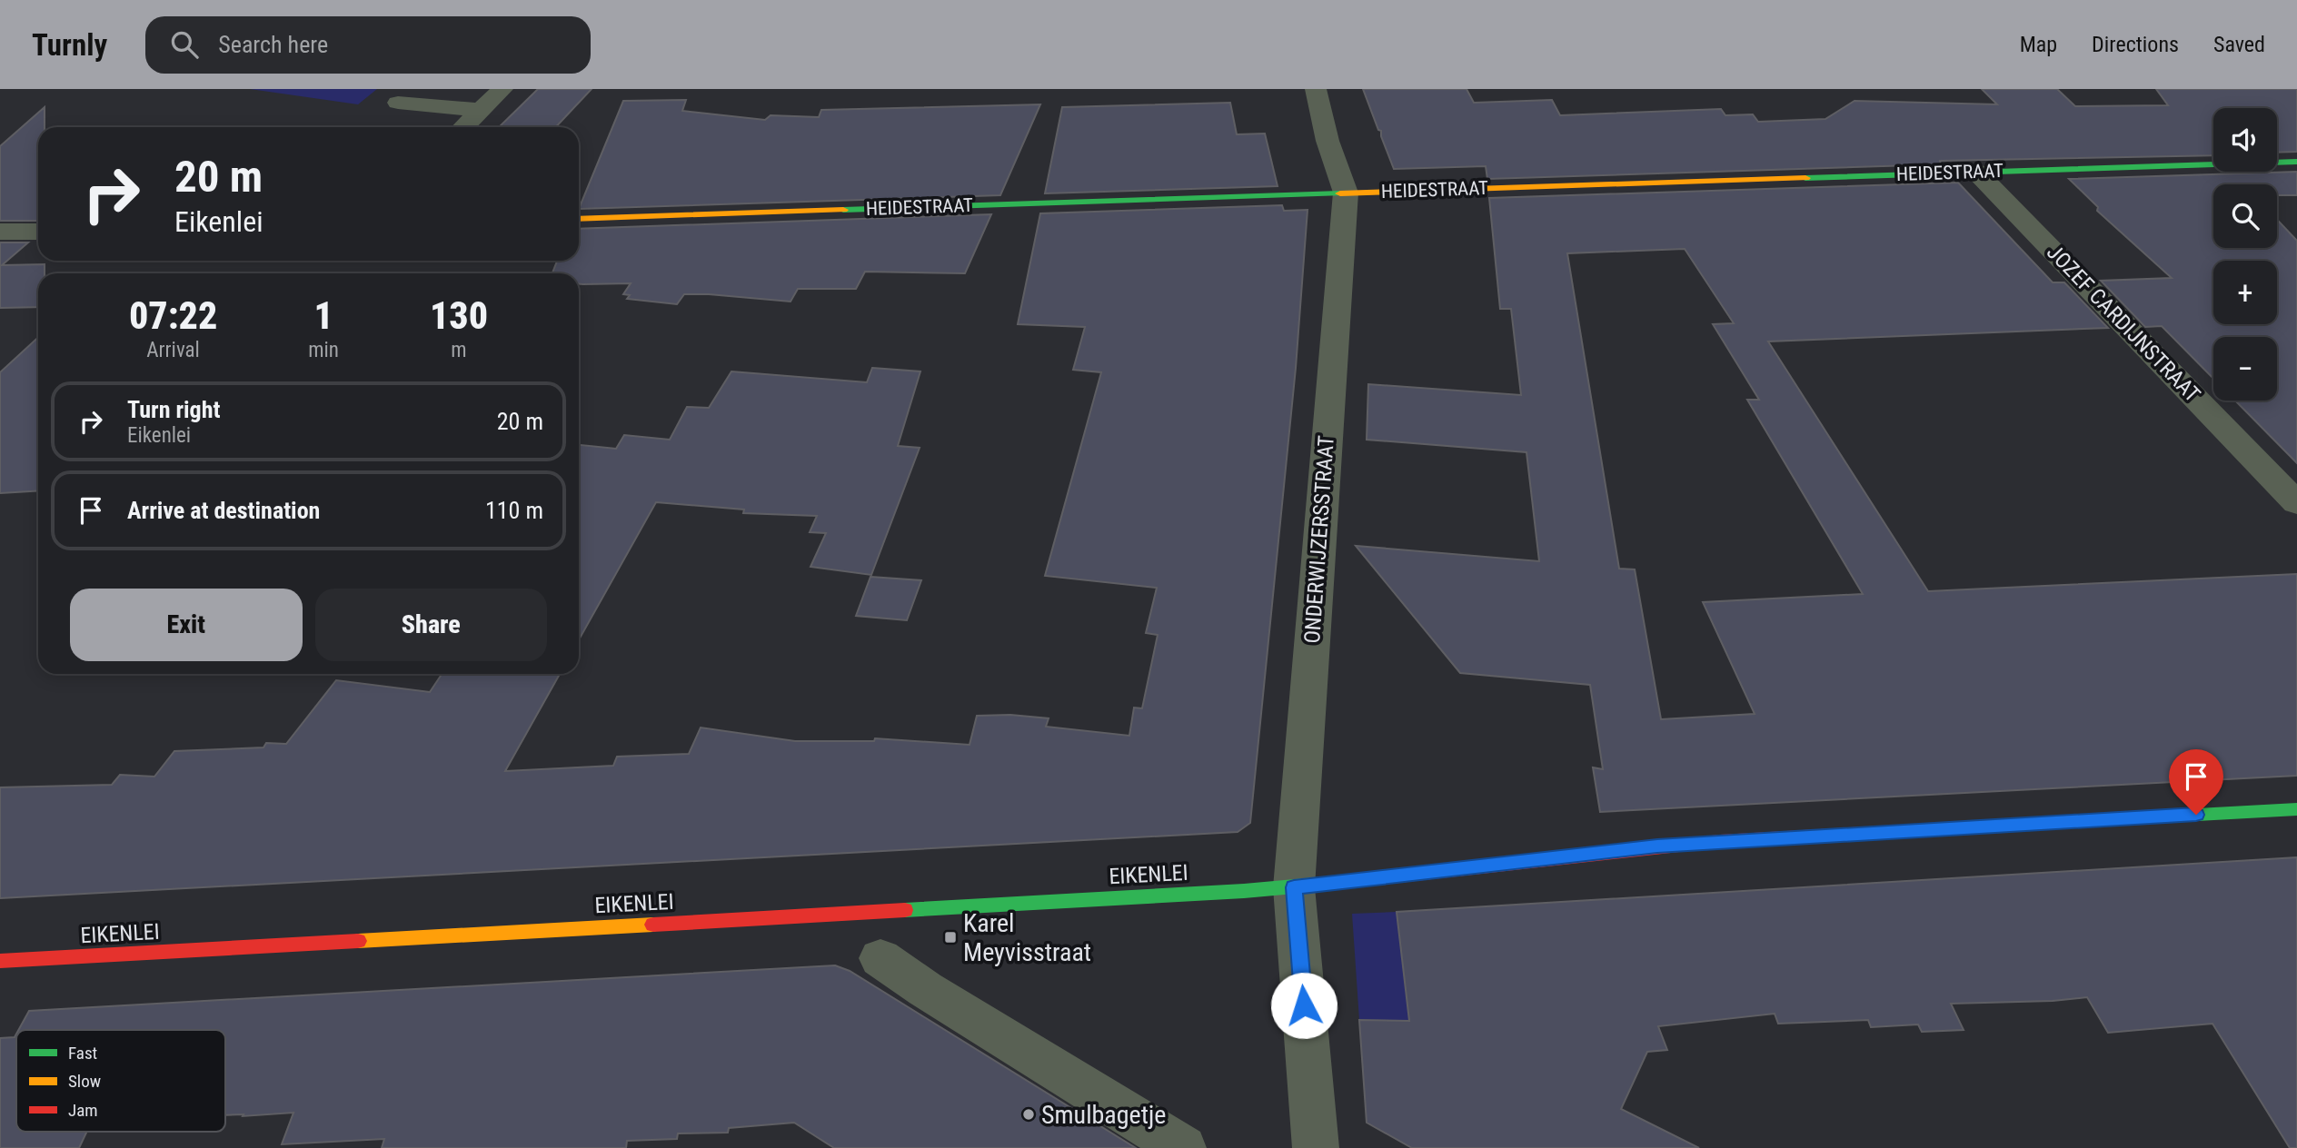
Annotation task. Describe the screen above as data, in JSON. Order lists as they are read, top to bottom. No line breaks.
{"streets":{"street":["HEIDESTRAAT","JOZEF CARDIJNSTRAAT","ONDERWIJZERSSTRAAT","EIKENLEI"]},"crossings":[["HEIDESTRAAT","JOZEF CARDIJNSTRAAT"],["HEIDESTRAAT","ONDERWIJZERSSTRAAT"],["ONDERWIJZERSSTRAAT","EIKENLEI"]],"places":{"transit":["Karel Meyvisstraat"],"other":["Smulbagetje"]},"legend":["Fast","Slow","Jam"],"page":{"header":"Turnly","search":"Search here","nav":["Map","Directions","Saved"],"map_buttons":["+","−"],"turn":["20 m","Eikenlei"],"eta":["07:22","Arrival","1","min","130","m"],"list":[{"name":"Turn right","note":"Eikenlei","value":"20 m"},{"name":"Arrive at destination","value":"110 m"}],"buttons":["Exit","Share"]}}
